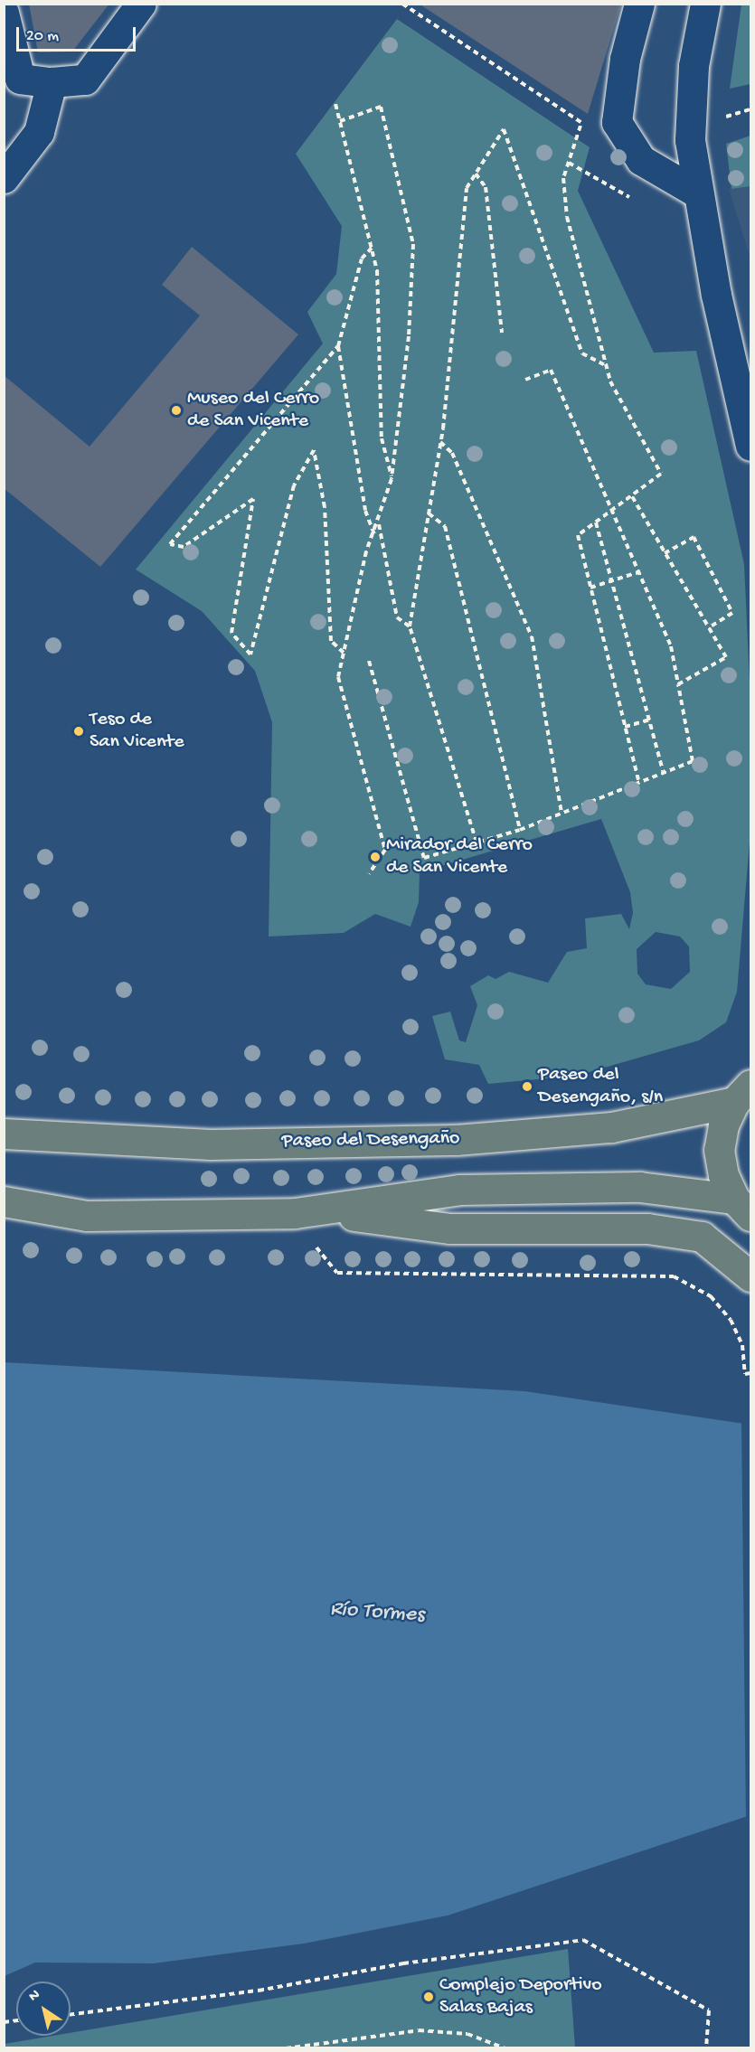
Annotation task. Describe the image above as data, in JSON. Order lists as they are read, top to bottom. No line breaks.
{"streets":{"highway":["Paseo del Desengaño"]},"water":["Río Tormes"],"places":["Museo del Cerro de San Vicente","Teso de San Vicente","Mirador del Cerro de San Vicente","Paseo del Desengaño, s/n","Complejo Deportivo Salas Bajas"],"scale_bar":"20 m","north":"top left"}
